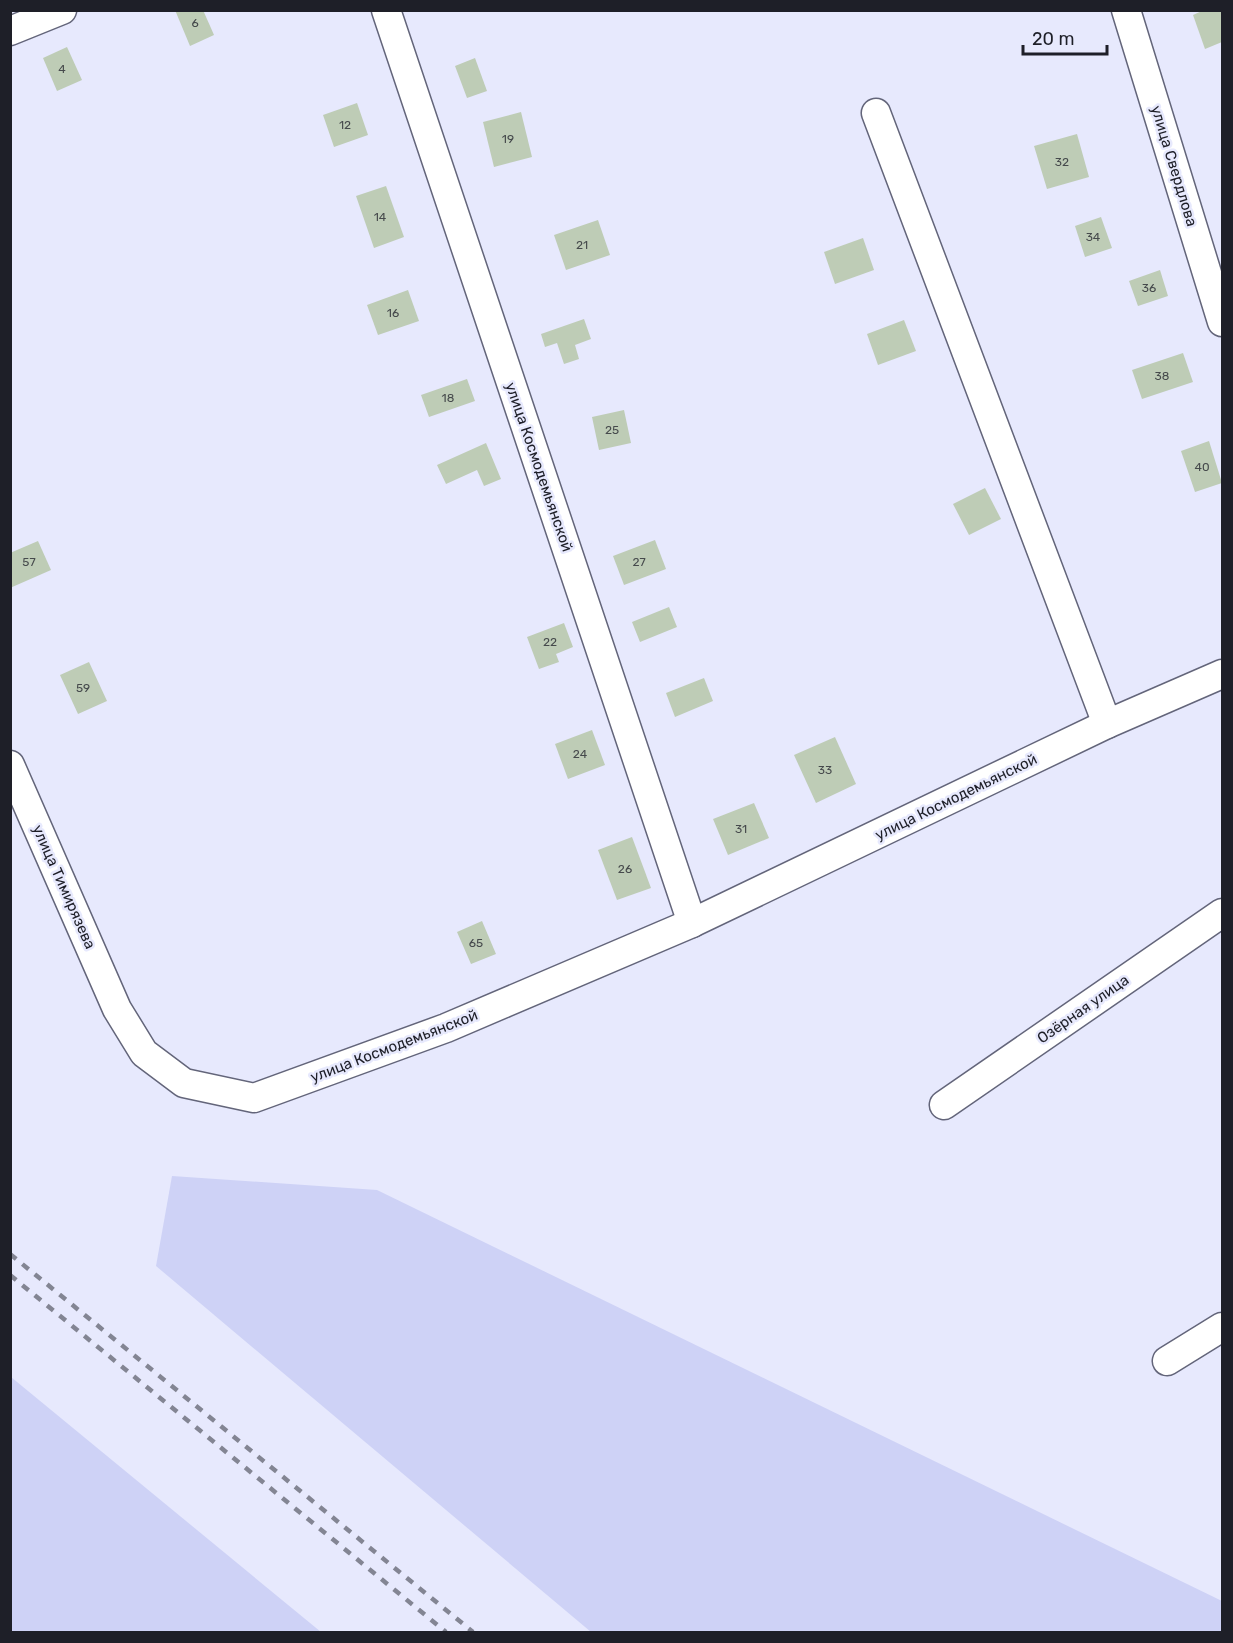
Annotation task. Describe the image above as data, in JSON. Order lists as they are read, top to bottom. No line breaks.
{"streets":{"street":["улица Свердлова","улица Космодемьянской","улица Тимирязева","Озёрная улица"]},"crossings":[["улица Космодемьянской","улица Тимирязева"]],"house_numbers":["6","4","12","19","32","14","34","21","36","16","38","18","25","40","57","27","22","59","24","33","31","26","65"],"scale_bar":"20 m"}
